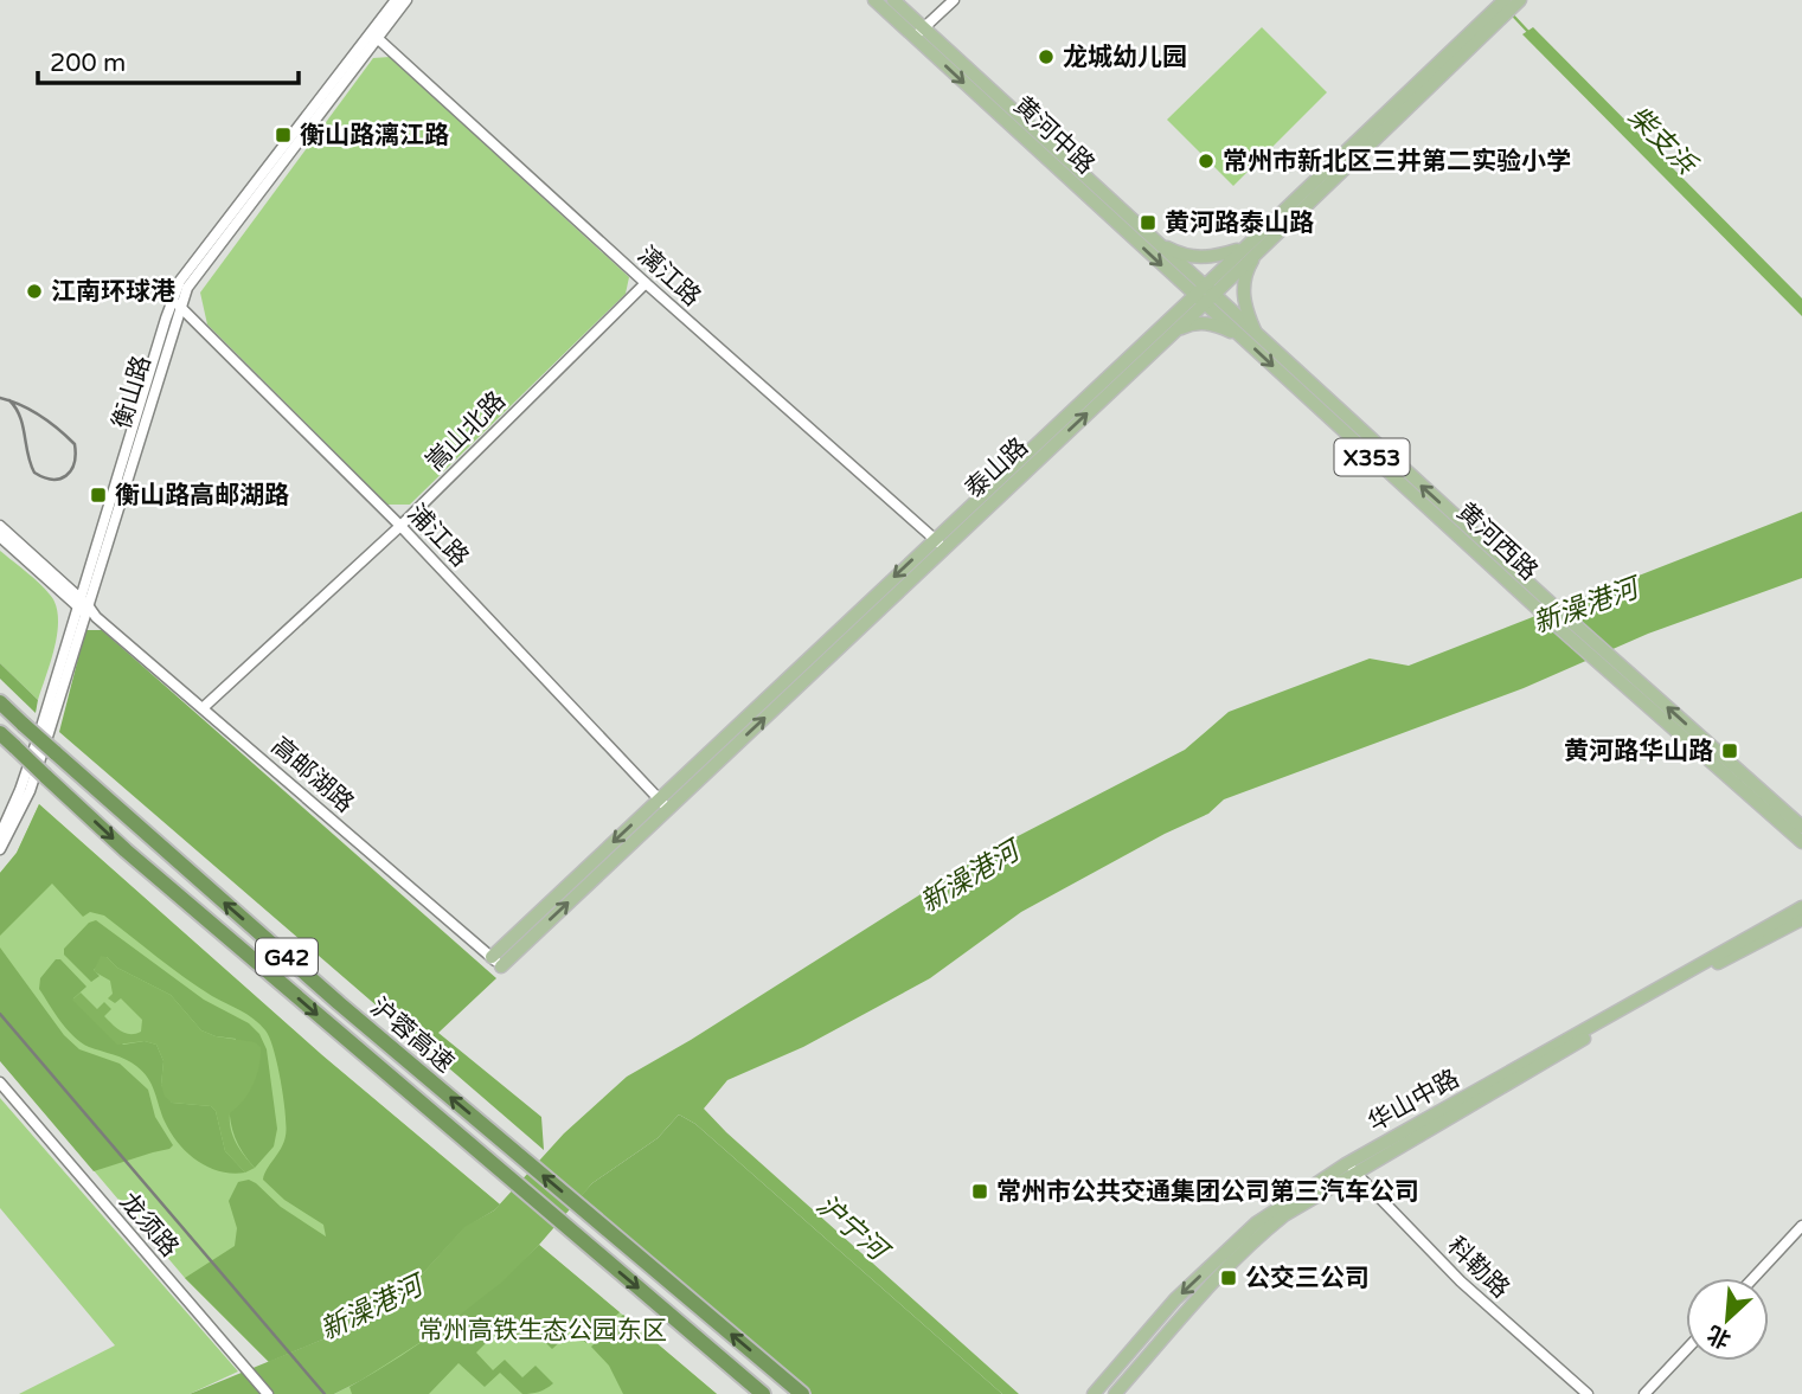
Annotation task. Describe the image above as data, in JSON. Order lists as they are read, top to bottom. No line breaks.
{"streets":{"highway":["G42","沪蓉高速"],"main road":["黄河中路","X353","泰山路","黄河西路","华山中路"],"street":["漓江路","衡山路","嵩山北路","浦江路","高邮湖路","龙须路","科勒路"]},"crossings":[["黄河中路","泰山路"],["黄河中路","黄河西路"],["漓江路","衡山路"],["漓江路","嵩山北路"],["漓江路","泰山路"],["衡山路","浦江路"],["衡山路","高邮湖路"],["嵩山北路","浦江路"],["嵩山北路","高邮湖路"],["泰山路","浦江路"],["泰山路","黄河西路"],["泰山路","高邮湖路"],["华山中路","科勒路"]],"water":["柴支浜","新澡港河","沪宁河"],"parks":["常州高铁生态公园东区"],"places":{"other":["龙城幼儿园","常州市新北区三井第二实验小学","江南环球港"],"transit":["衡山路漓江路","黄河路泰山路","衡山路高邮湖路","黄河路华山路","常州市公共交通集团公司第三汽车公司","公交三公司"]},"scale_bar":"200 m","north":"bottom left"}
